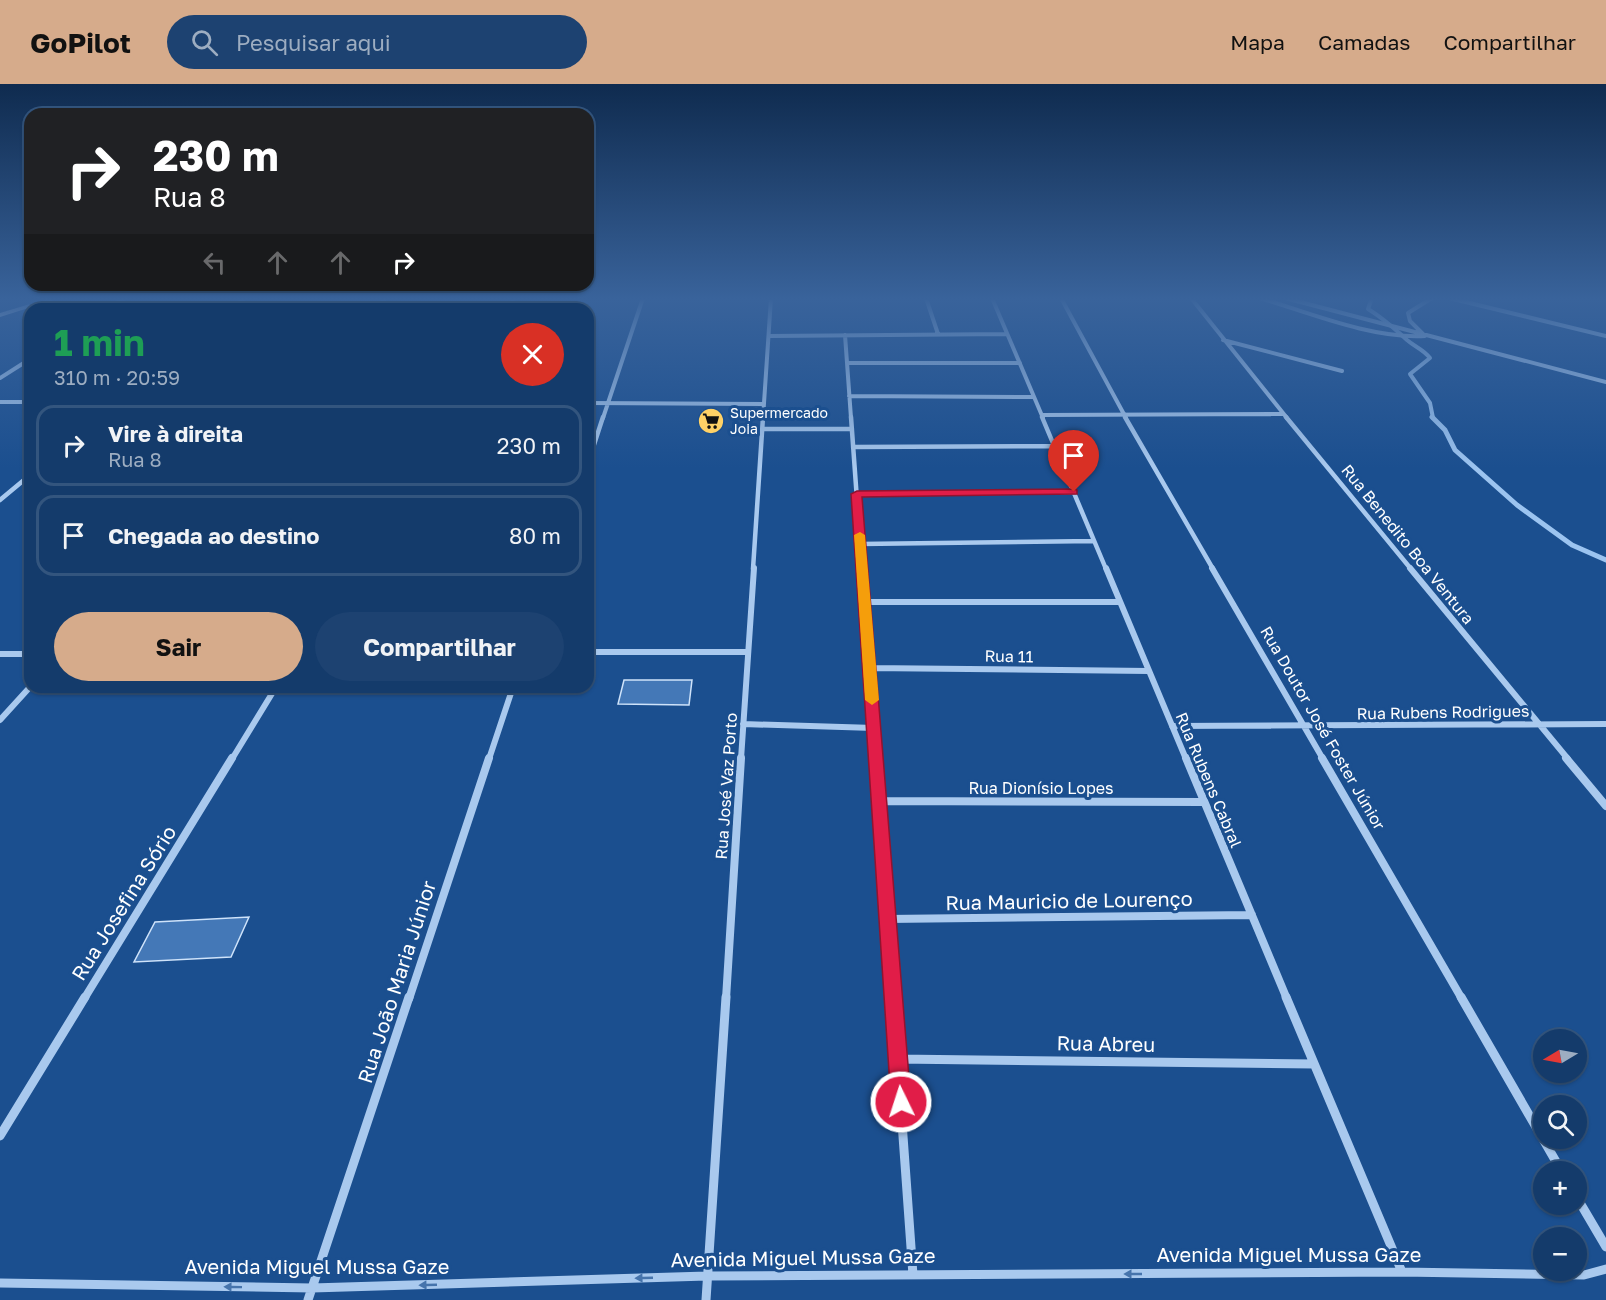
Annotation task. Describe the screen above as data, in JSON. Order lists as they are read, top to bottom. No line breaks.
{"streets":{"street":["Rua Benedito Boa Ventura","Rua 11","Rua Rubens Rodrigues","Rua Doutor José Foster Júnior","Rua Rubens Cabral","Rua José Vaz Porto","Rua Dionísio Lopes","Rua Mauricio de Lourenço","Rua Josefina Sório","Rua João Maria Júnior","Rua Abreu","Avenida Miguel Mussa Gaze"]},"crossings":[["Rua Benedito Boa Ventura","Rua Rubens Rodrigues"],["Rua 11","Rua Rubens Cabral"],["Rua Rubens Rodrigues","Rua Doutor José Foster Júnior"],["Rua Rubens Rodrigues","Rua Rubens Cabral"],["Rua Rubens Cabral","Rua Dionísio Lopes"],["Rua Rubens Cabral","Rua Mauricio de Lourenço"],["Rua Rubens Cabral","Rua Abreu"],["Rua Rubens Cabral","Avenida Miguel Mussa Gaze"],["Rua José Vaz Porto","Avenida Miguel Mussa Gaze"],["Rua João Maria Júnior","Avenida Miguel Mussa Gaze"]],"one_way":["Avenida Miguel Mussa Gaze"],"places":{"supermarket":["Supermercado Joia"]},"north":"left","page":{"header":"GoPilot","search":"Pesquisar aqui","nav":["Mapa","Camadas","Compartilhar"],"turn":["230 m","Rua 8"],"heading":["1 min","310 m · 20:59"],"list":[{"name":"Vire à direita","note":"Rua 8","value":"230 m"},{"name":"Chegada ao destino","value":"80 m"}],"buttons":["Sair","Compartilhar"],"map_buttons":["+","−"]}}
